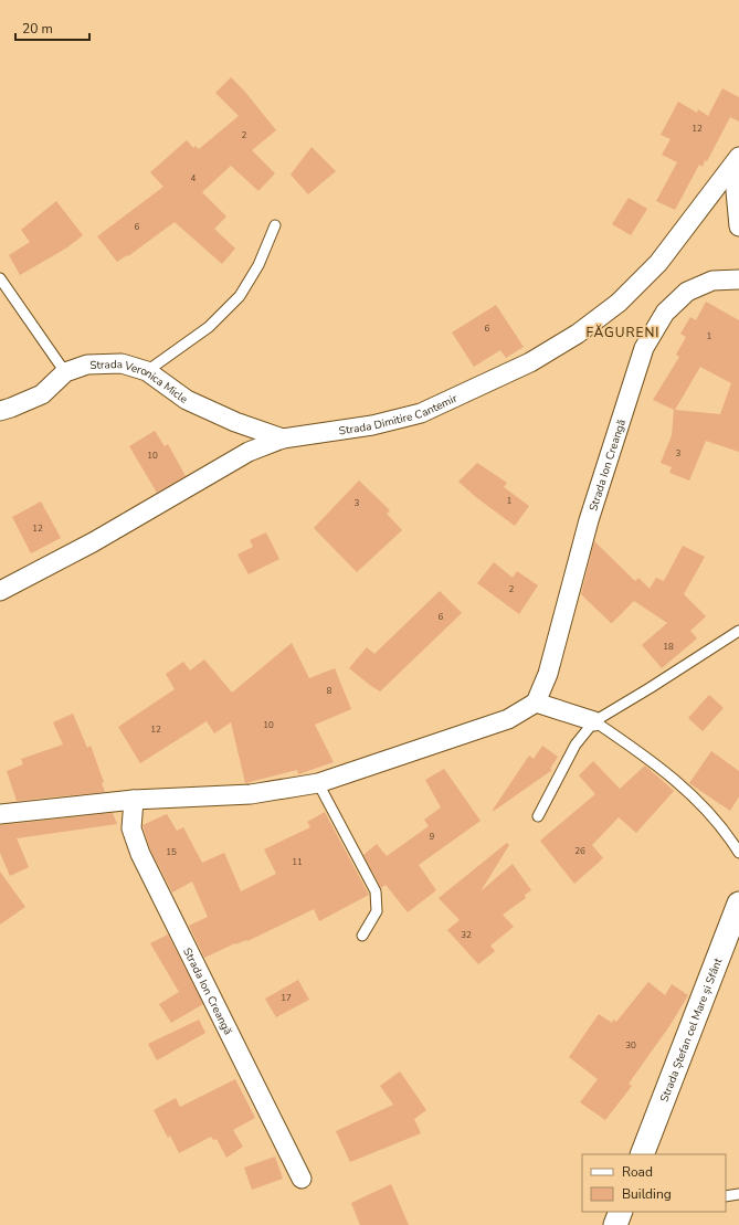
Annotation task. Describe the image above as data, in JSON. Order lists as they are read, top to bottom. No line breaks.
{"streets":{"street":["Strada Veronica Micle","Strada Dimitire Cantemir","Strada Ion Creangă","Strada Ștefan cel Mare și Sfânt"]},"crossings":[["Strada Veronica Micle","Strada Dimitire Cantemir"]],"districts":["FĂGURENI"],"house_numbers":["12","2","4","6","6","1","3","10","1","3","12","2","6","18","8","10","12","9","26","15","11","32","17","30"],"legend":["Road","Building"],"scale_bar":"20 m"}
